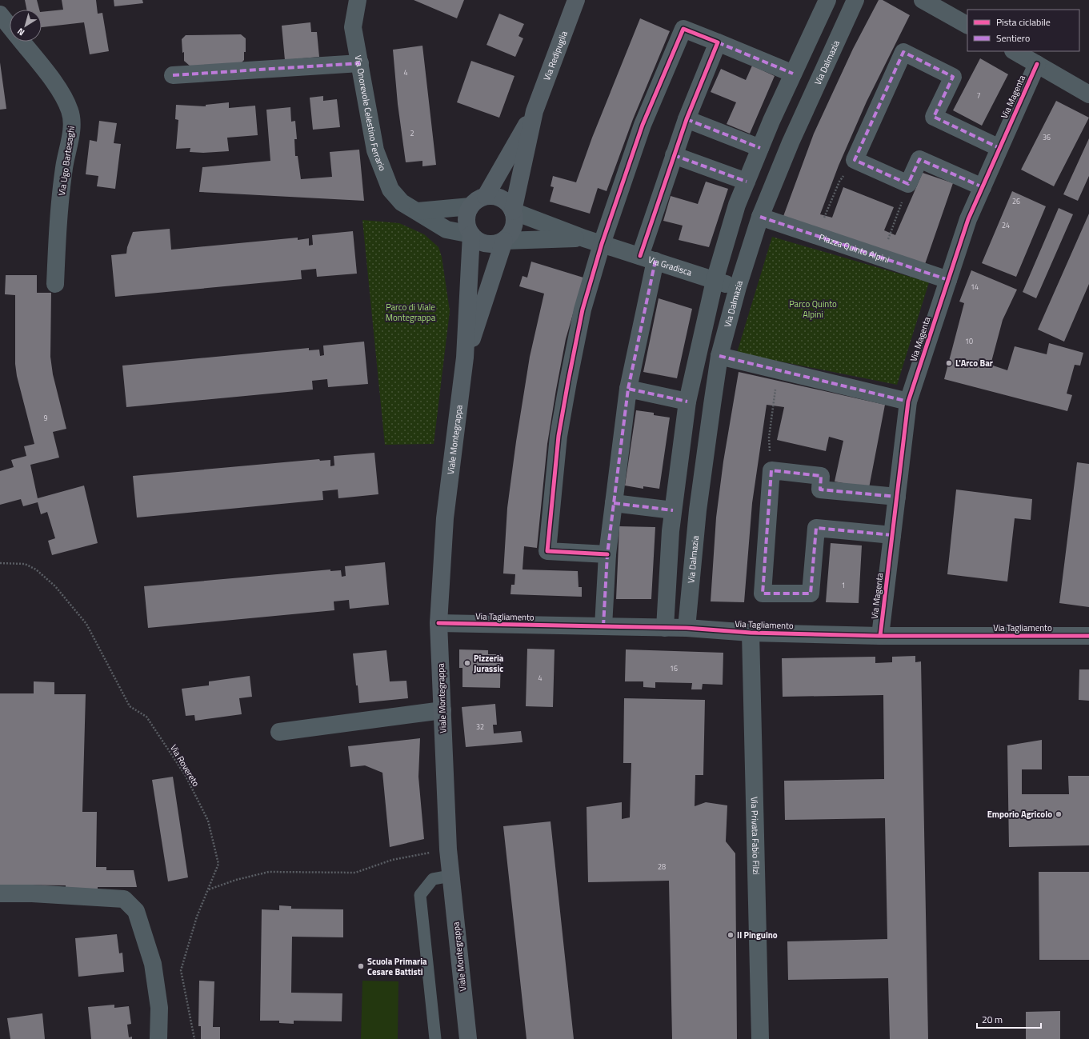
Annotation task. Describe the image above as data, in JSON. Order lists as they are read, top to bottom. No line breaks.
{"streets":{"main road":["Via Redipuglia","Viale Montegrappa"],"street":["Via Dalmazia","Via Magenta","Via Onorevole Celestino Ferrario","Via Ugo Bartesaghi","Piazza Quinto Alpini","Via Gradisca","Via Tagliamento","Via Privata Fabio Filzi"],"path":["Via Rovereto"]},"crossings":[["Via Redipuglia","Via Onorevole Celestino Ferrario"],["Via Redipuglia","Via Gradisca"],["Via Redipuglia","Viale Montegrappa"],["Via Dalmazia","Piazza Quinto Alpini"],["Via Dalmazia","Via Gradisca"],["Via Dalmazia","Via Tagliamento"],["Via Magenta","Piazza Quinto Alpini"],["Via Magenta","Via Tagliamento"],["Via Onorevole Celestino Ferrario","Via Gradisca"],["Via Onorevole Celestino Ferrario","Viale Montegrappa"],["Via Gradisca","Viale Montegrappa"],["Viale Montegrappa","Via Tagliamento"],["Via Tagliamento","Via Privata Fabio Filzi"]],"parks":["Parco Quinto Alpini","Parco di Viale Montegrappa"],"places":["L'Arco Bar","Pizzeria Jurassic","Emporio Agricolo","Il Pinguino","Scuola Primaria Cesare Battisti"],"house_numbers":["4","7","2","36","26","24","14","10","9","1","16","4","32","28"],"legend":["Pista ciclabile","Sentiero"],"scale_bar":"20 m","north":"bottom left"}
